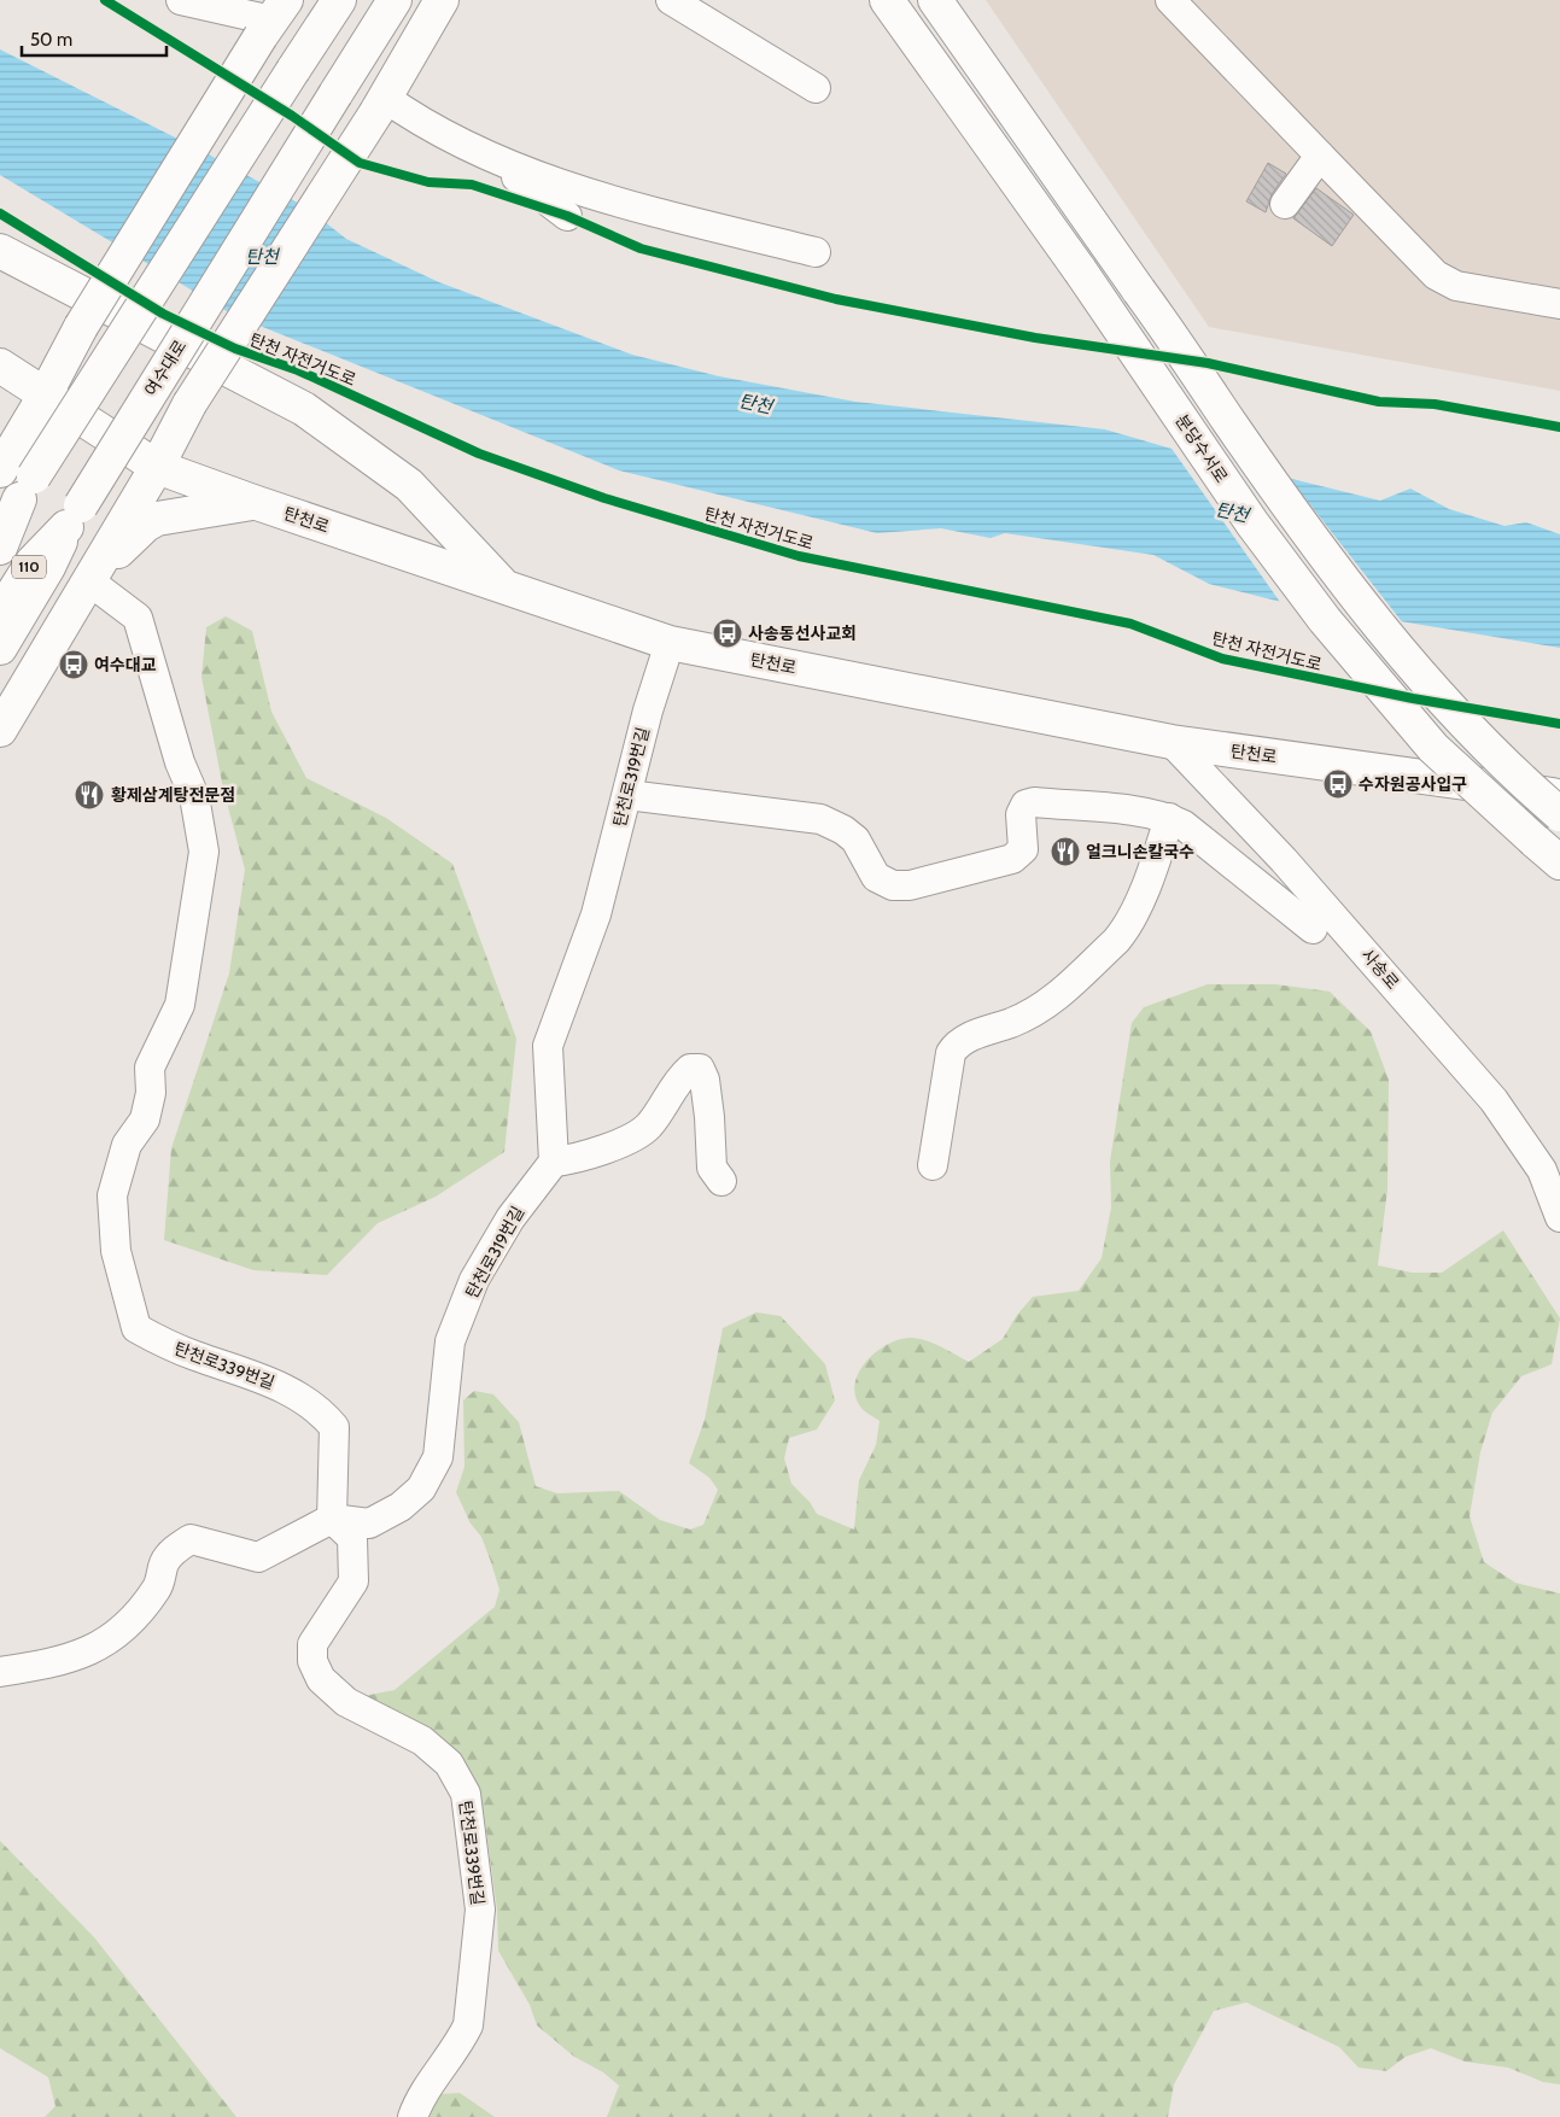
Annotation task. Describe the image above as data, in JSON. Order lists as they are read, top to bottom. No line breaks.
{"streets":{"main road":["여수대로","분당수서로","탄천로","110"],"street":["탄천로319번길","사송로","탄천로339번길"],"cycle path":["탄천 자전거도로"]},"crossings":[["여수대로","110"],["탄천로","탄천로319번길"],["탄천로","사송로"],["탄천로319번길","탄천로339번길"]],"water":["탄천"],"places":{"bus stop":["사송동선사교회","여수대교","수자원공사입구"],"restaurant":["황제삼계탕전문점","얼크니손칼국수"]},"scale_bar":"50 m"}
